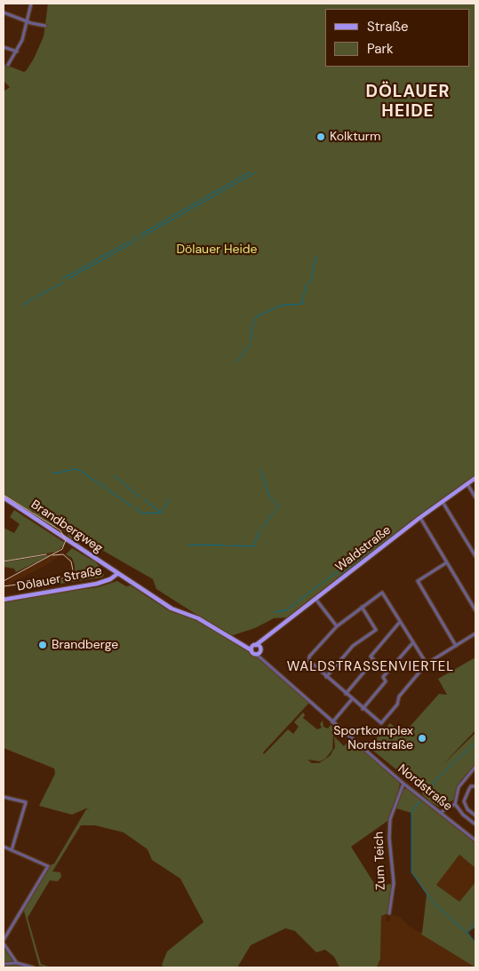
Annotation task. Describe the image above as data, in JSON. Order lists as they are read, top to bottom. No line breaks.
{"streets":{"main road":["Brandbergweg","Waldstraße","Dölauer Straße","Nordstraße"],"street":["Zum Teich"]},"crossings":[["Brandbergweg","Dölauer Straße"],["Brandbergweg","Nordstraße"],["Waldstraße","Nordstraße"],["Dölauer Straße","Nordstraße"],["Nordstraße","Zum Teich"]],"districts":["DÖLAUER HEIDE","WALDSTRASSENVIERTEL"],"parks":["Dölauer Heide"],"places":["Kolkturm","Brandberge","Sportkomplex Nordstraße"],"legend":["Straße","Park"]}
